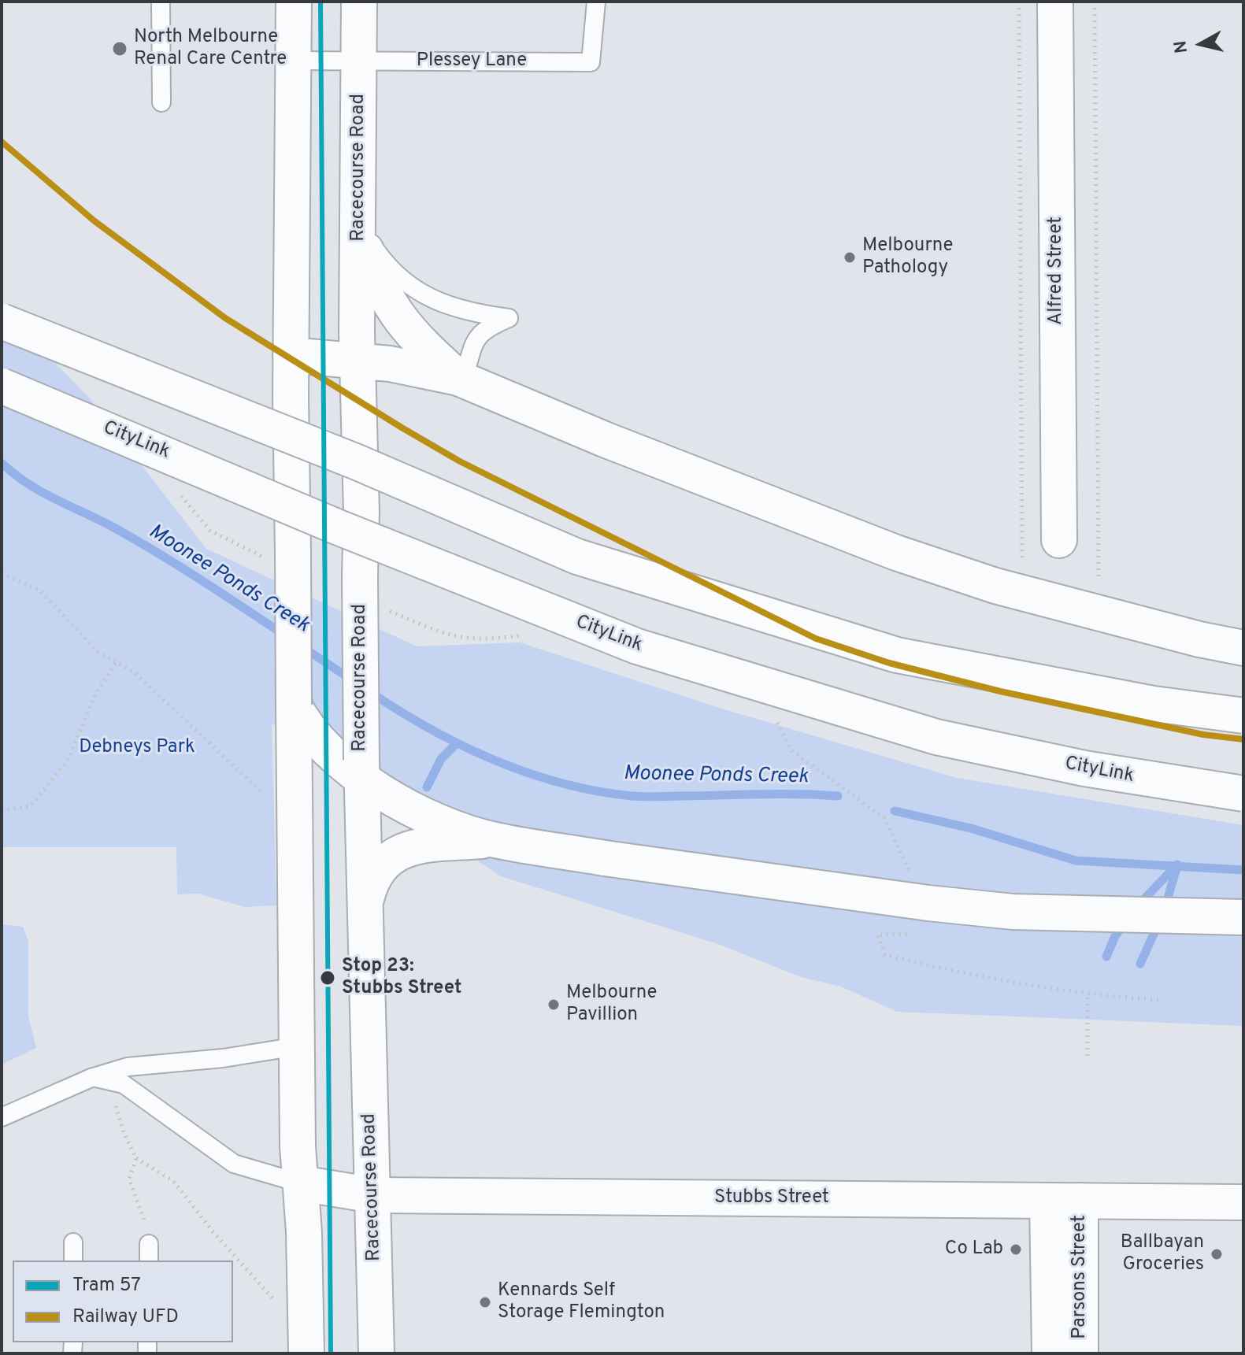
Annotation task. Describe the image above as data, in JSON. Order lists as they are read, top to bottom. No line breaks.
{"streets":{"main road":["Racecourse Road","Alfred Street","CityLink","Stubbs Street","Parsons Street"],"lane":["Plessey Lane"]},"crossings":[["Plessey Lane","Racecourse Road"],["Racecourse Road","Stubbs Street"],["Stubbs Street","Parsons Street"]],"water":["Moonee Ponds Creek"],"parks":["Debneys Park"],"places":["North Melbourne Renal Care Centre","Melbourne Pathology","Stop 23: Stubbs Street","Melbourne Pavillion","Co Lab","Ballbayan Groceries","Kennards Self Storage Flemington"],"lines":["tram line 57","rail line UFD"],"legend":["Tram 57","Railway UFD"],"north":"left"}
